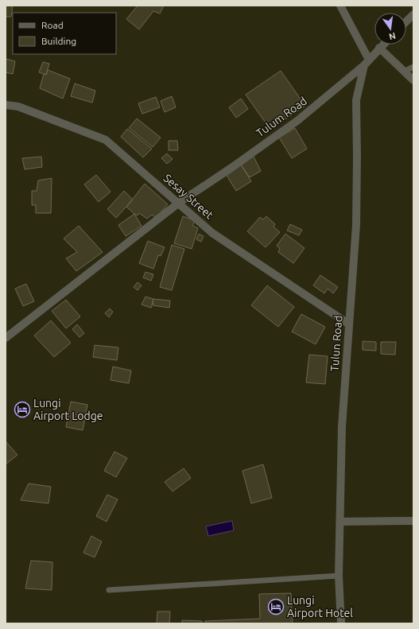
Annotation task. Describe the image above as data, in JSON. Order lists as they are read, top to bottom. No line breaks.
{"streets":{"street":["Tulum Road","Sesay Street","Tulun Road"]},"crossings":[["Tulum Road","Sesay Street"],["Tulum Road","Tulun Road"],["Sesay Street","Tulun Road"]],"places":{"hotel":["Lungi Airport Lodge","Lungi Airport Hotel"]},"legend":["Road","Building"],"north":"bottom"}
